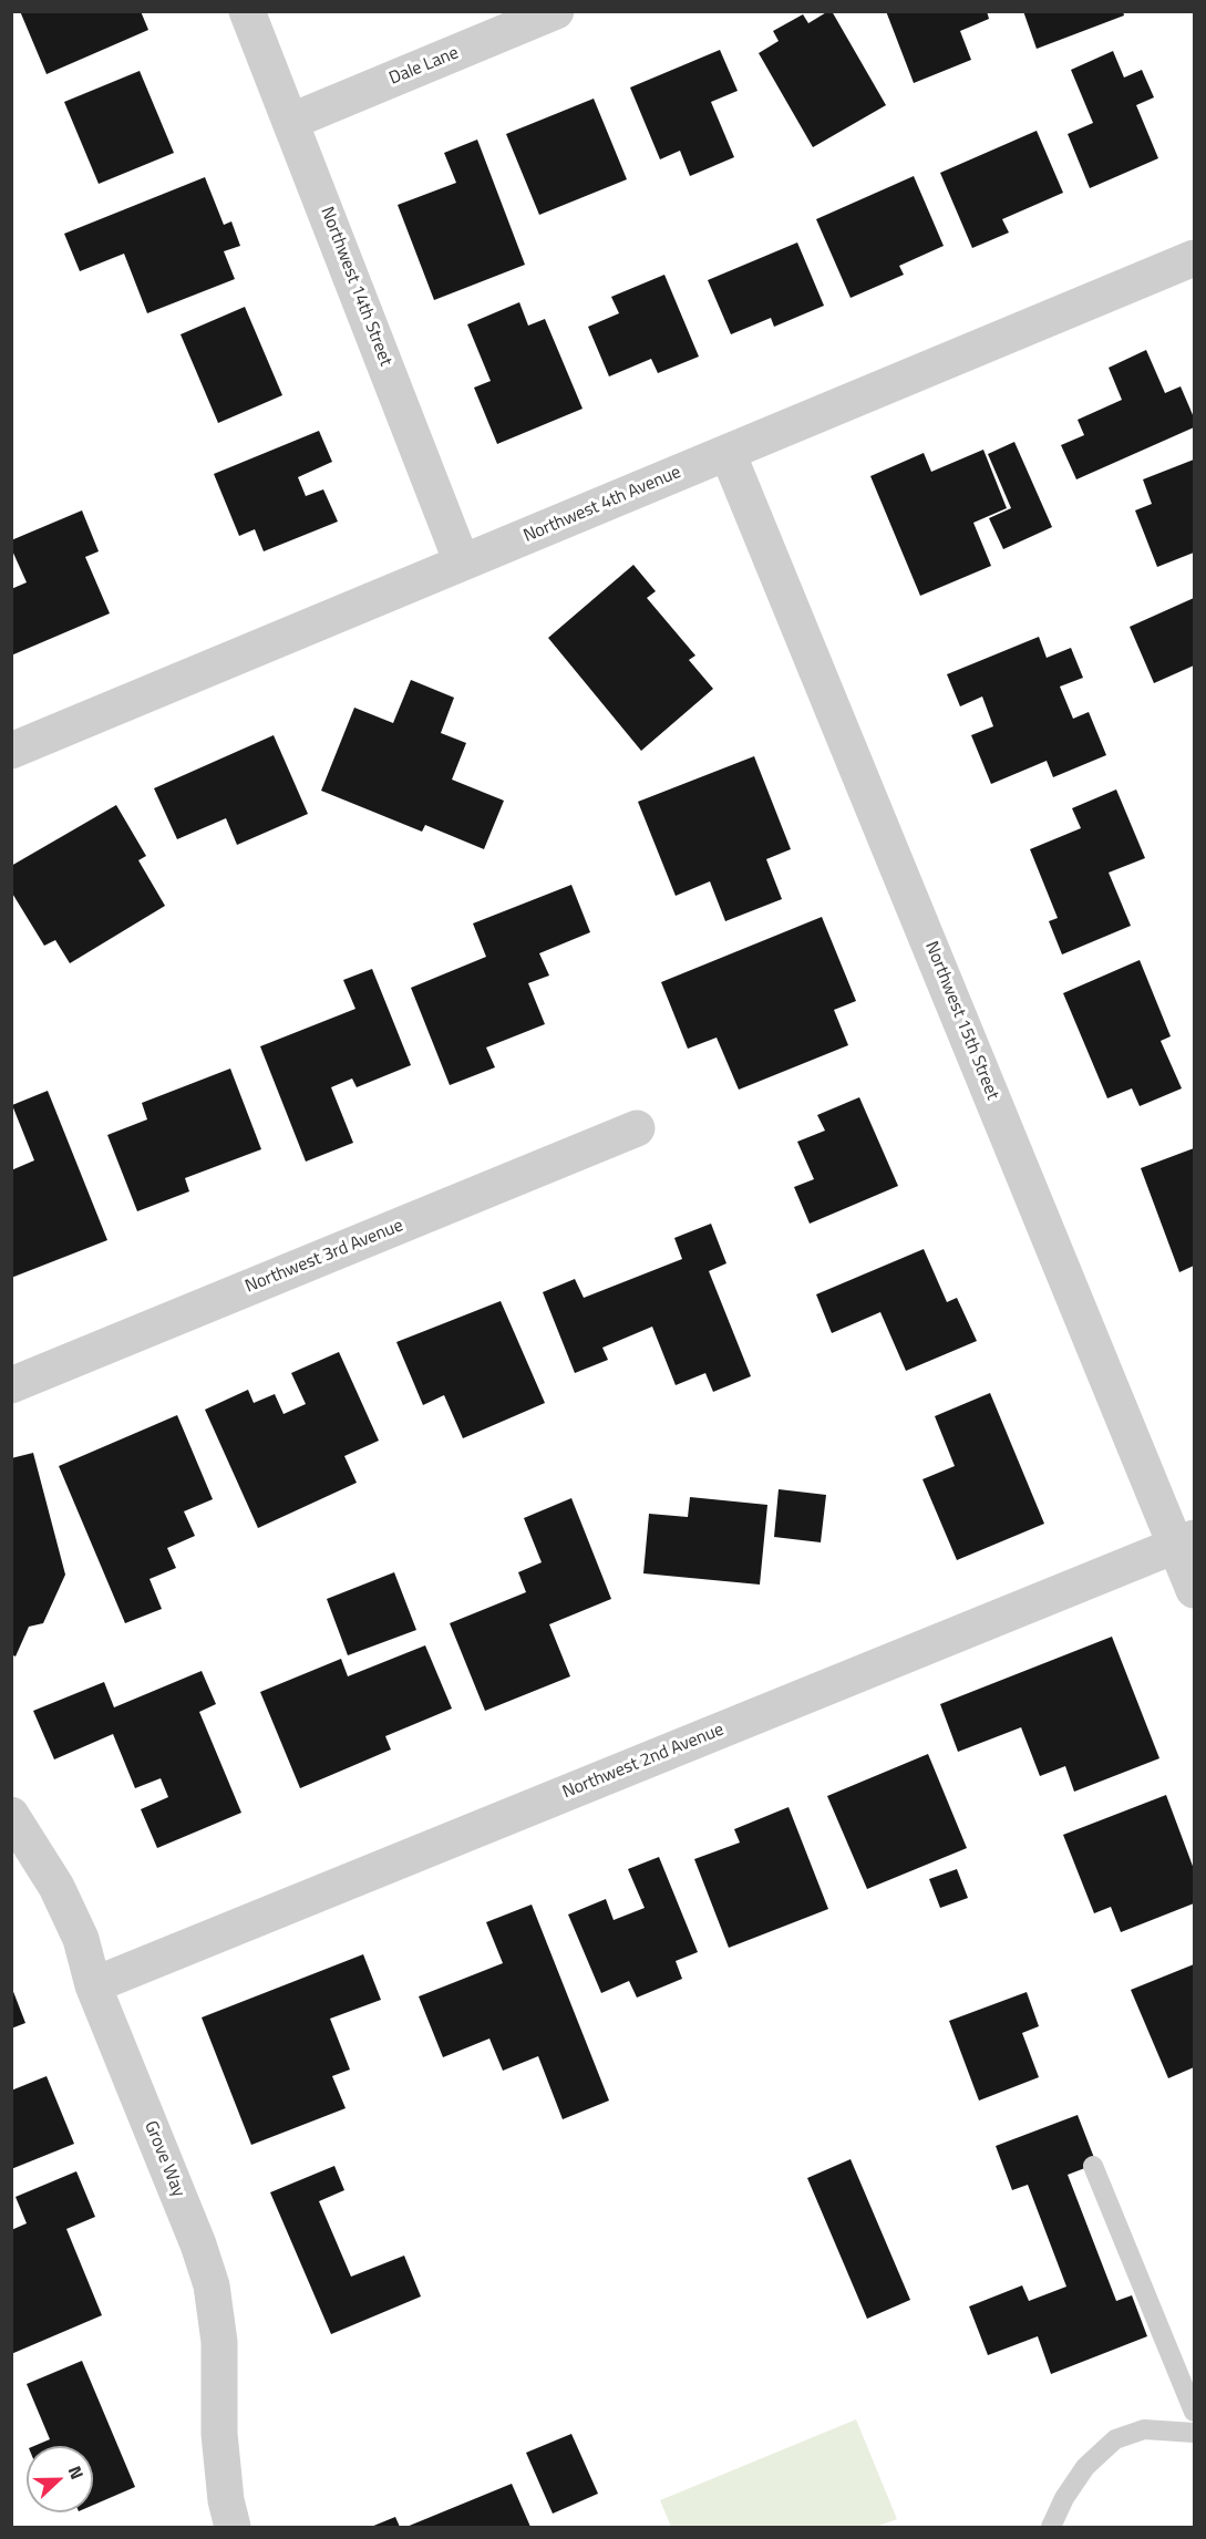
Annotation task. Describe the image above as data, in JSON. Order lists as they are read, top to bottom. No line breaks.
{"streets":{"street":["Dale Lane","Northwest 14th Street","Northwest 4th Avenue","Northwest 15th Street","Northwest 3rd Avenue","Northwest 2nd Avenue","Grove Way"]},"crossings":[["Dale Lane","Northwest 14th Street"],["Northwest 14th Street","Northwest 4th Avenue"],["Northwest 4th Avenue","Northwest 15th Street"],["Northwest 15th Street","Northwest 2nd Avenue"],["Northwest 2nd Avenue","Grove Way"]],"north":"right"}
